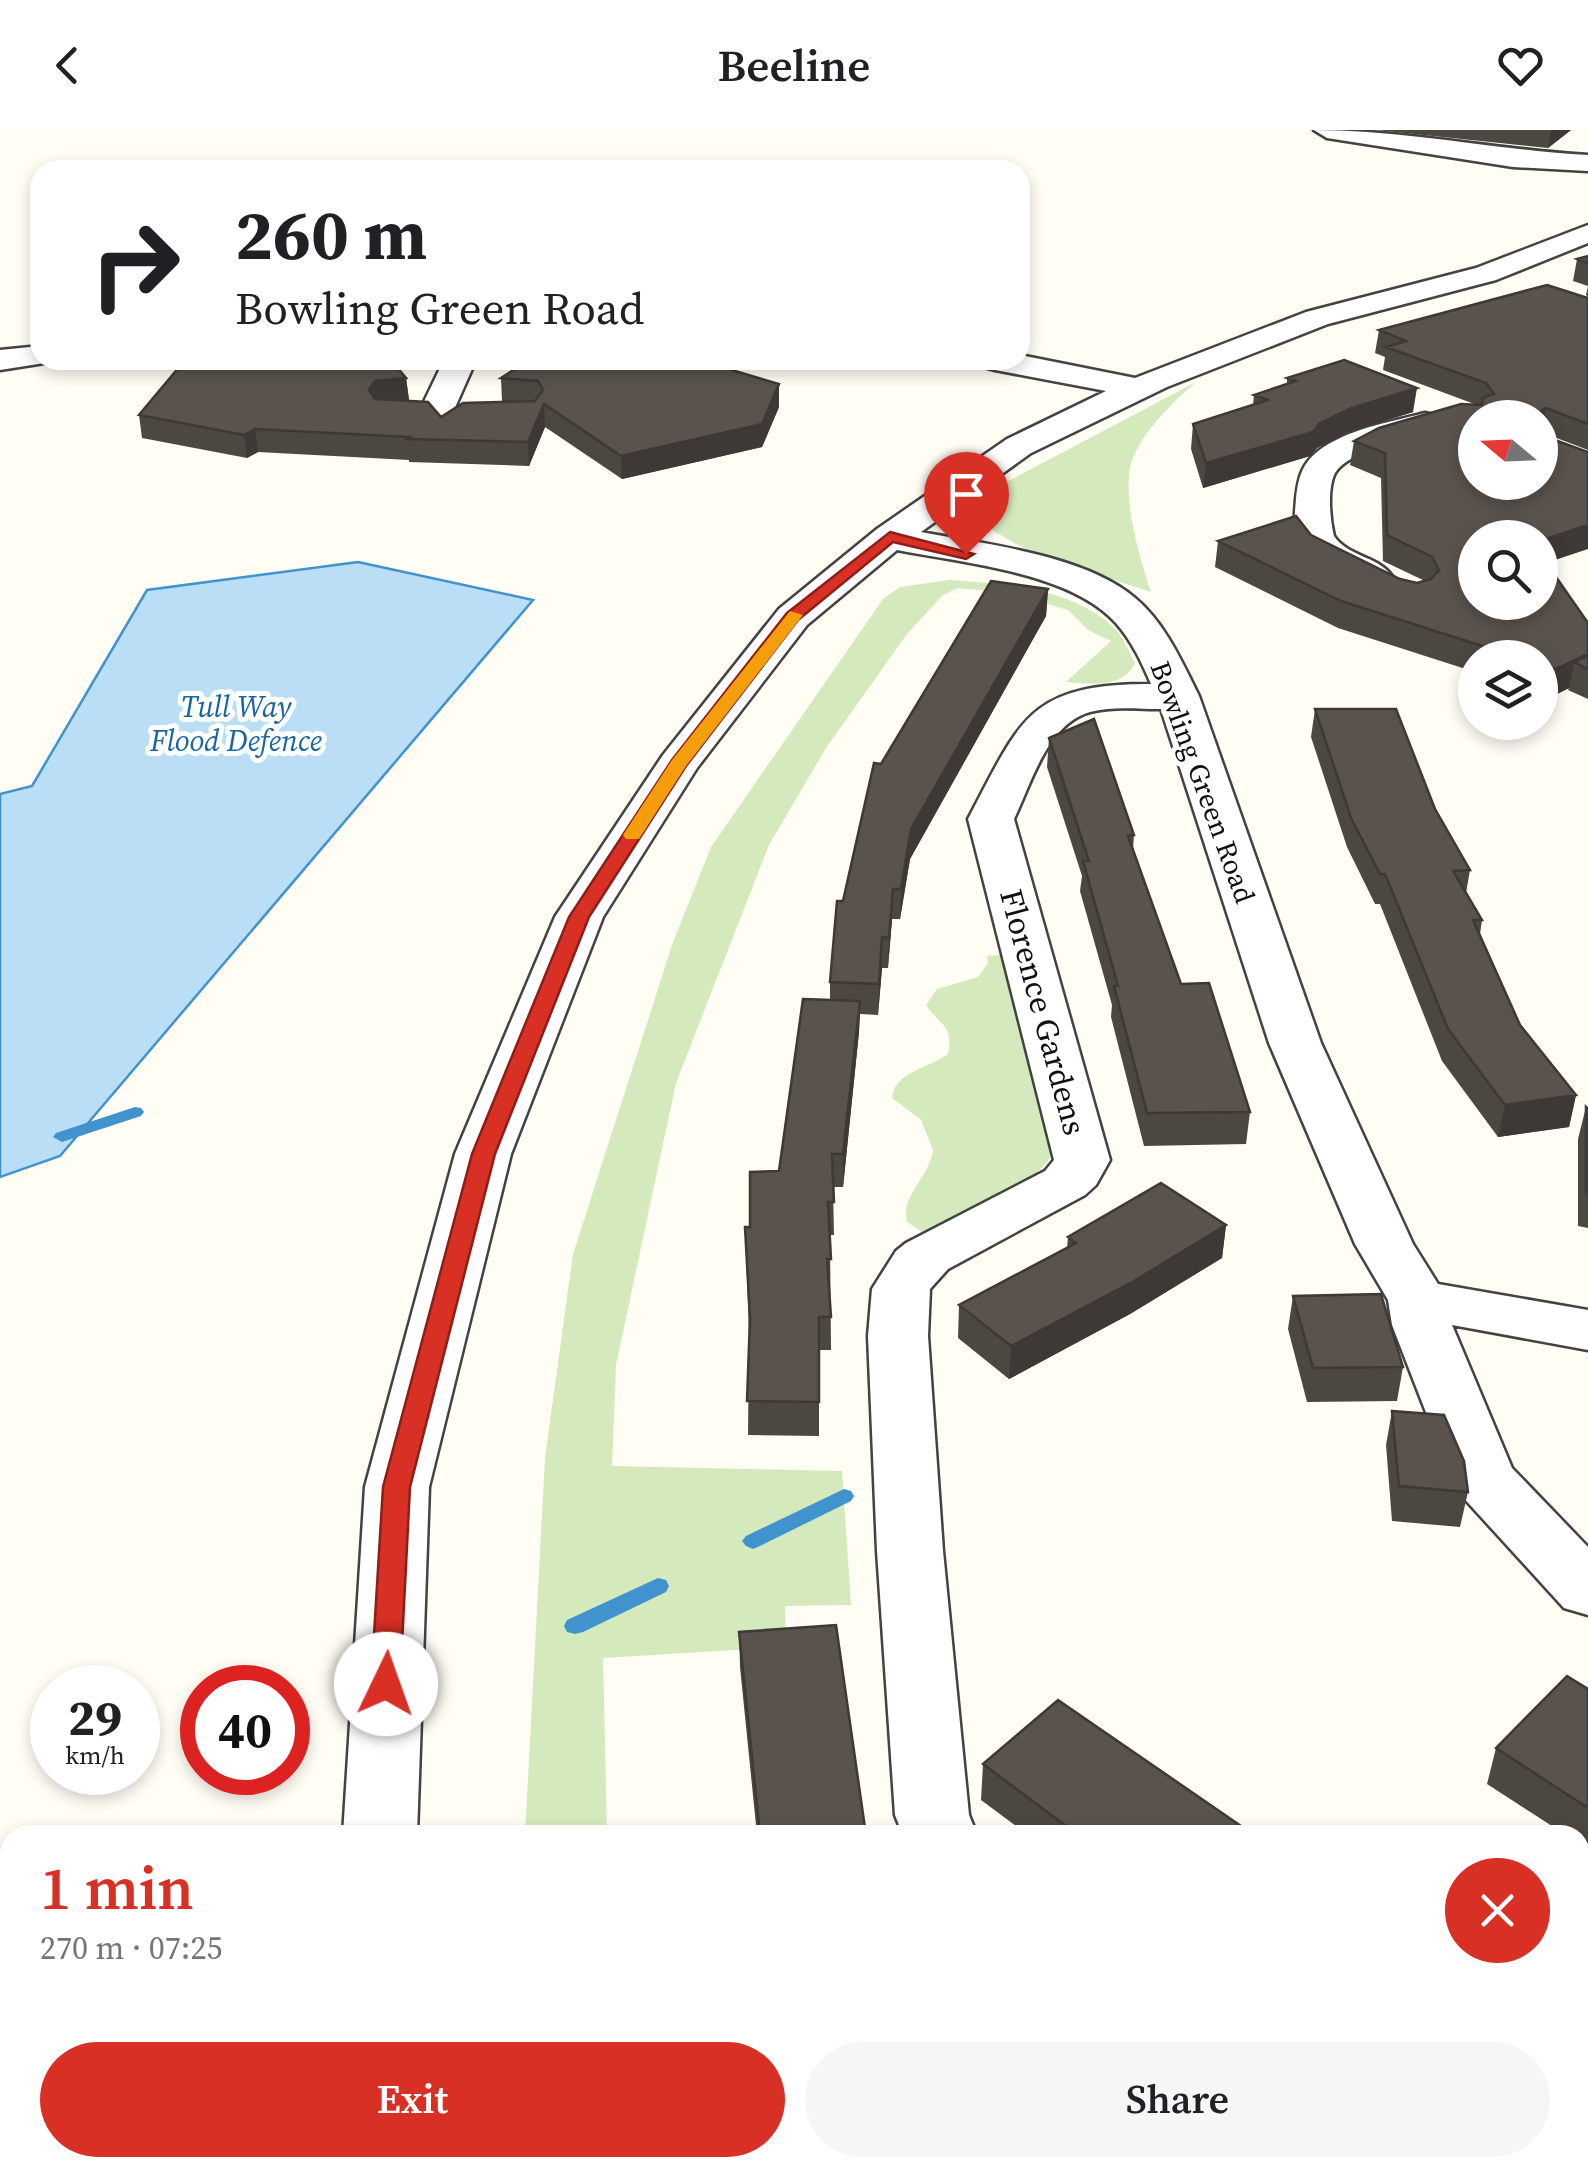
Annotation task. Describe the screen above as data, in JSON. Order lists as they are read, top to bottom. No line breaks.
{"streets":{"street":["Bowling Green Road","Florence Gardens"]},"crossings":[["Bowling Green Road","Florence Gardens"]],"water":["Tull Way Flood Defence"],"north":"left","page":{"header":"Beeline","turn":["260 m","Bowling Green Road"],"speed":"29 km/h","limit":"40","heading":["1 min","270 m · 07:25"],"buttons":["Exit","Share"]}}
